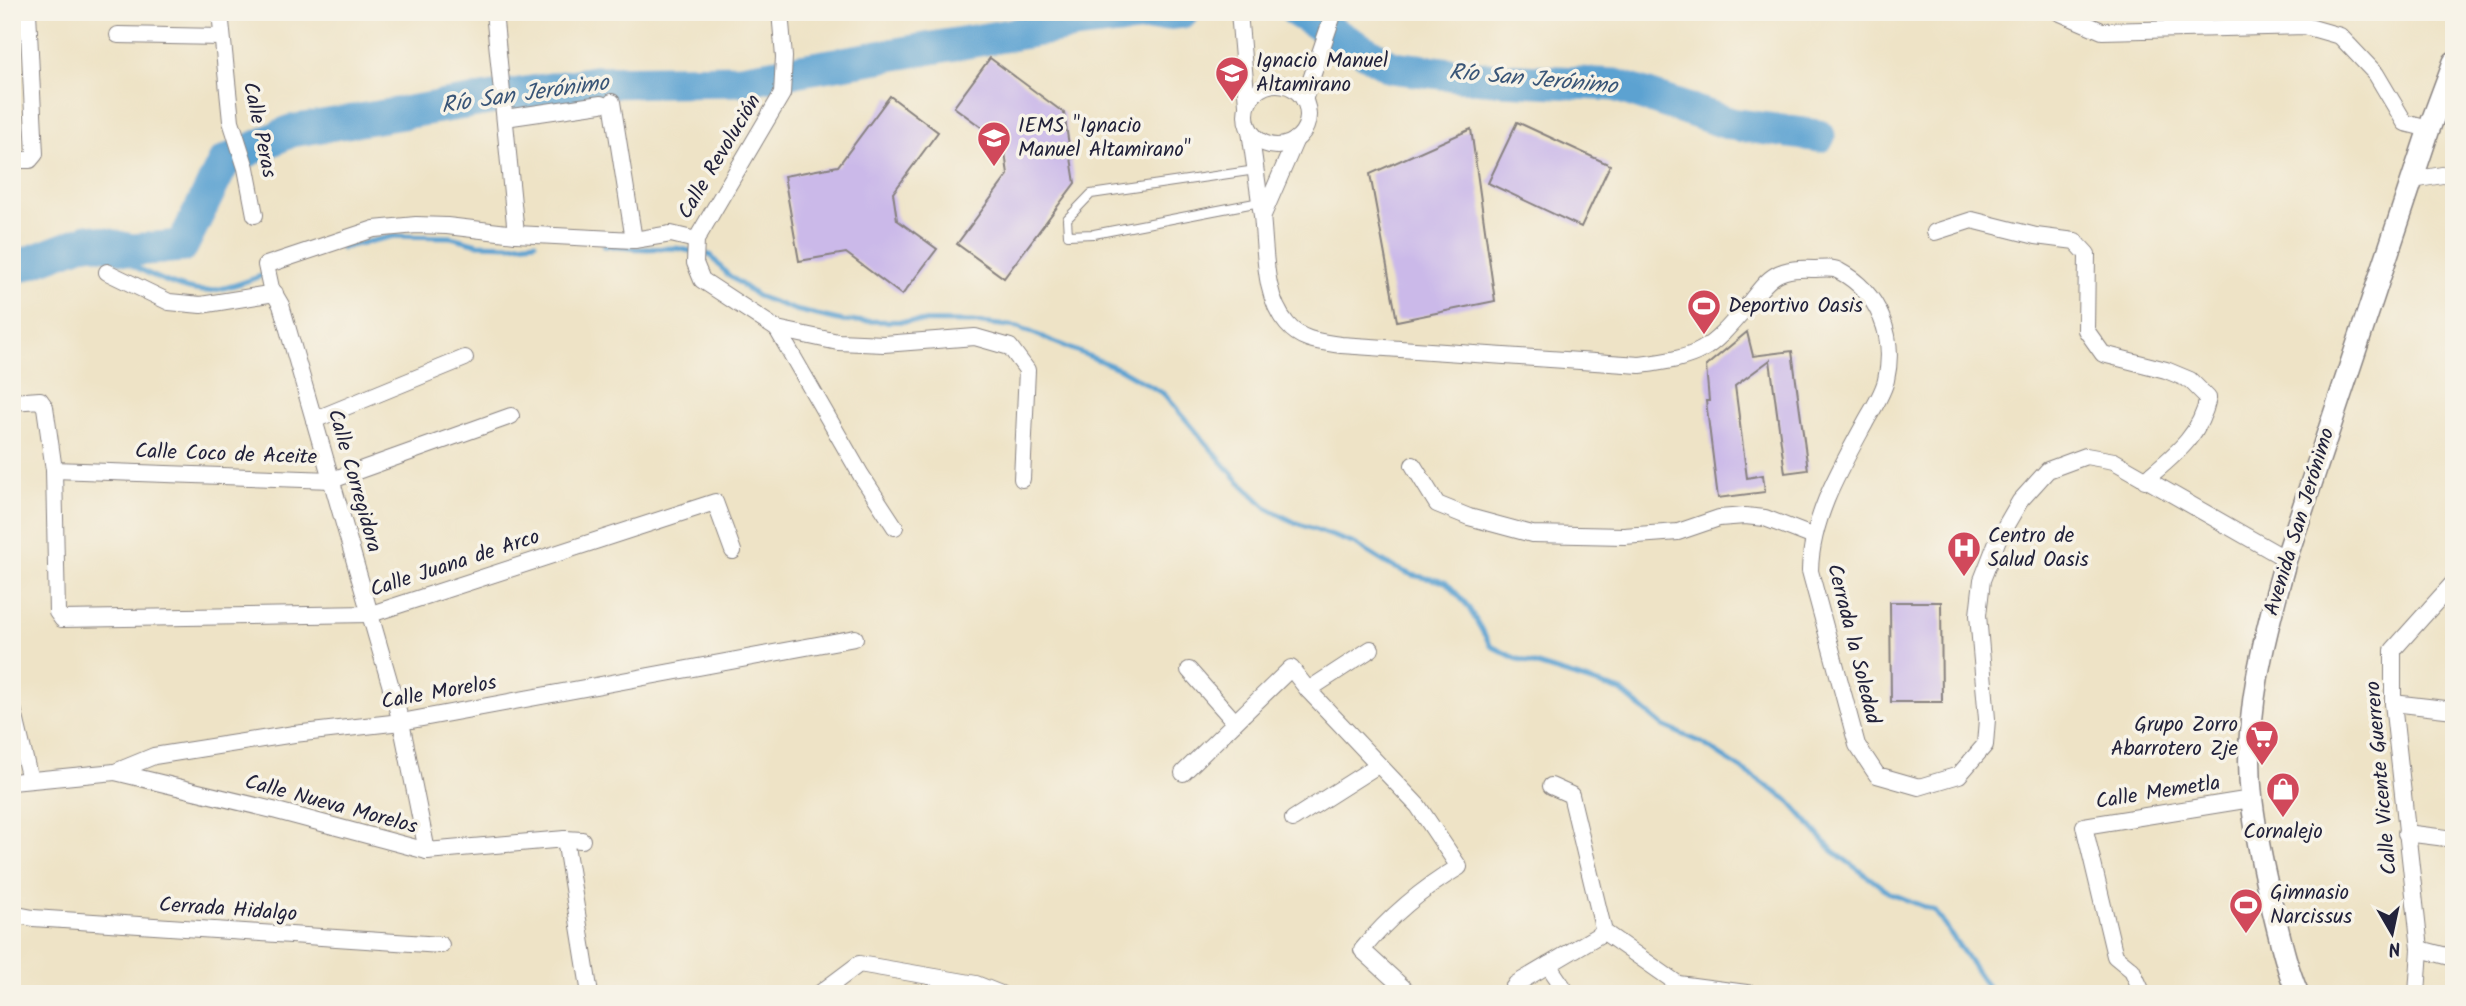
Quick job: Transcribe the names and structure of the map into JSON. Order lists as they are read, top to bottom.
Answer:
{
  "streets": {
    "main road": ["Avenida San Jerónimo"],
    "street": [
      "Calle Peras",
      "Calle Revolución",
      "Calle Coco de Aceite",
      "Calle Corregidora",
      "Calle Juana de Arco",
      "Cerrada la Soledad",
      "Calle Morelos",
      "Calle Vicente Guerrero",
      "Calle Memetla",
      "Calle Nueva Morelos",
      "Cerrada Hidalgo"
    ]
  },
  "crossings": [
    ["Calle Coco de Aceite", "Calle Corregidora"],
    ["Calle Coco de Aceite", "Calle Juana de Arco"],
    ["Calle Corregidora", "Calle Juana de Arco"],
    ["Calle Corregidora", "Calle Morelos"],
    ["Calle Corregidora", "Calle Nueva Morelos"],
    ["Avenida San Jerónimo", "Cerrada la Soledad"],
    ["Avenida San Jerónimo", "Calle Memetla"],
    ["Calle Morelos", "Calle Nueva Morelos"]
  ],
  "water": ["Río San Jerónimo"],
  "places": {
    "school or university": ["Ignacio Manuel Altamirano", "IEMS \"Ignacio Manuel Altamirano\""],
    "sports": ["Deportivo Oasis", "Gimnasio Narcissus"],
    "hospital": ["Centro de Salud Oasis"],
    "supermarket": ["Grupo Zorro Abarrotero Zje"],
    "shop": ["Cornalejo"]
  },
  "north": "bottom"
}
